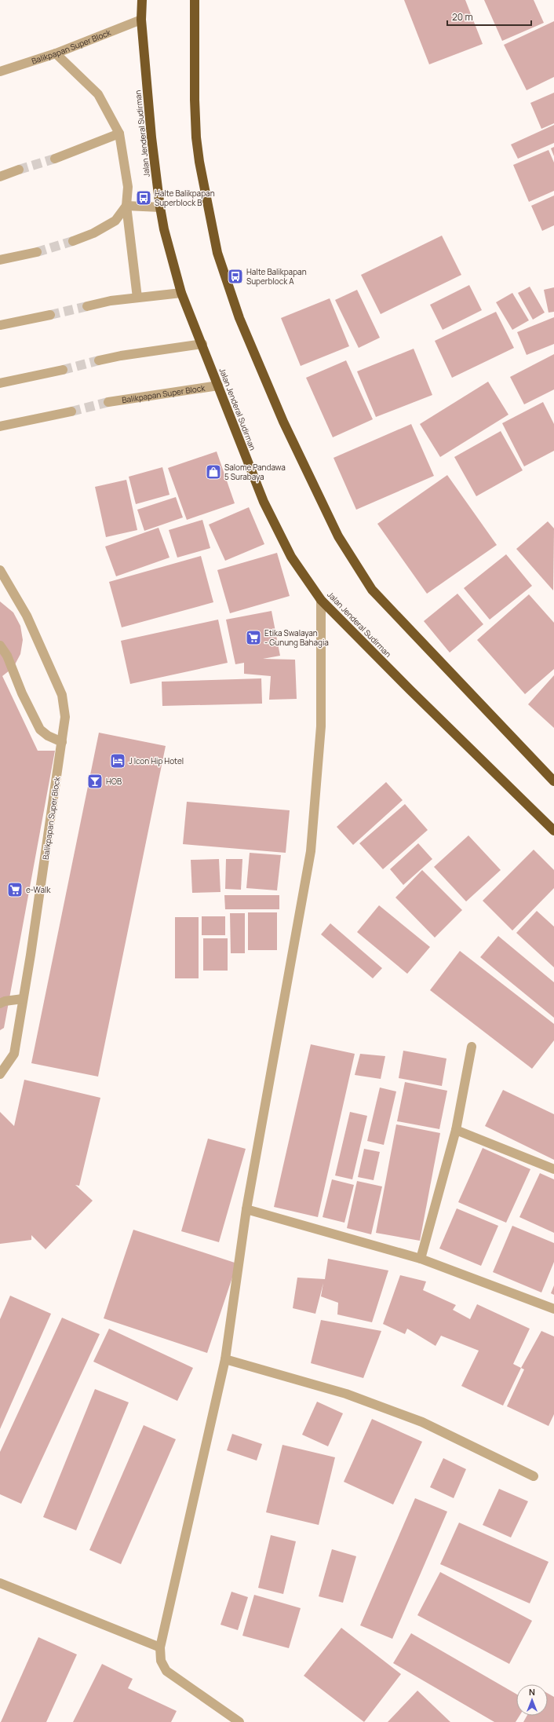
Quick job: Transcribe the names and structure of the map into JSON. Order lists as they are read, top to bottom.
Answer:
{
  "streets": {
    "highway": ["Jalan Jenderal Sudirman"],
    "street": ["Balikpapan Super Block"]
  },
  "crossings": [
    ["Balikpapan Super Block", "Jalan Jenderal Sudirman"]
  ],
  "places": {
    "bus stop": ["Halte Balikpapan Superblock B", "Halte Balikpapan Superblock A"],
    "shop": ["Salome Pandawa 5 Surabaya"],
    "supermarket": ["Etika Swalayan - Gunung Bahagia", "e-Walk"],
    "hotel": ["J Icon Hip Hotel"],
    "bar": ["HOB"]
  },
  "scale_bar": "20 m",
  "north": "top"
}
